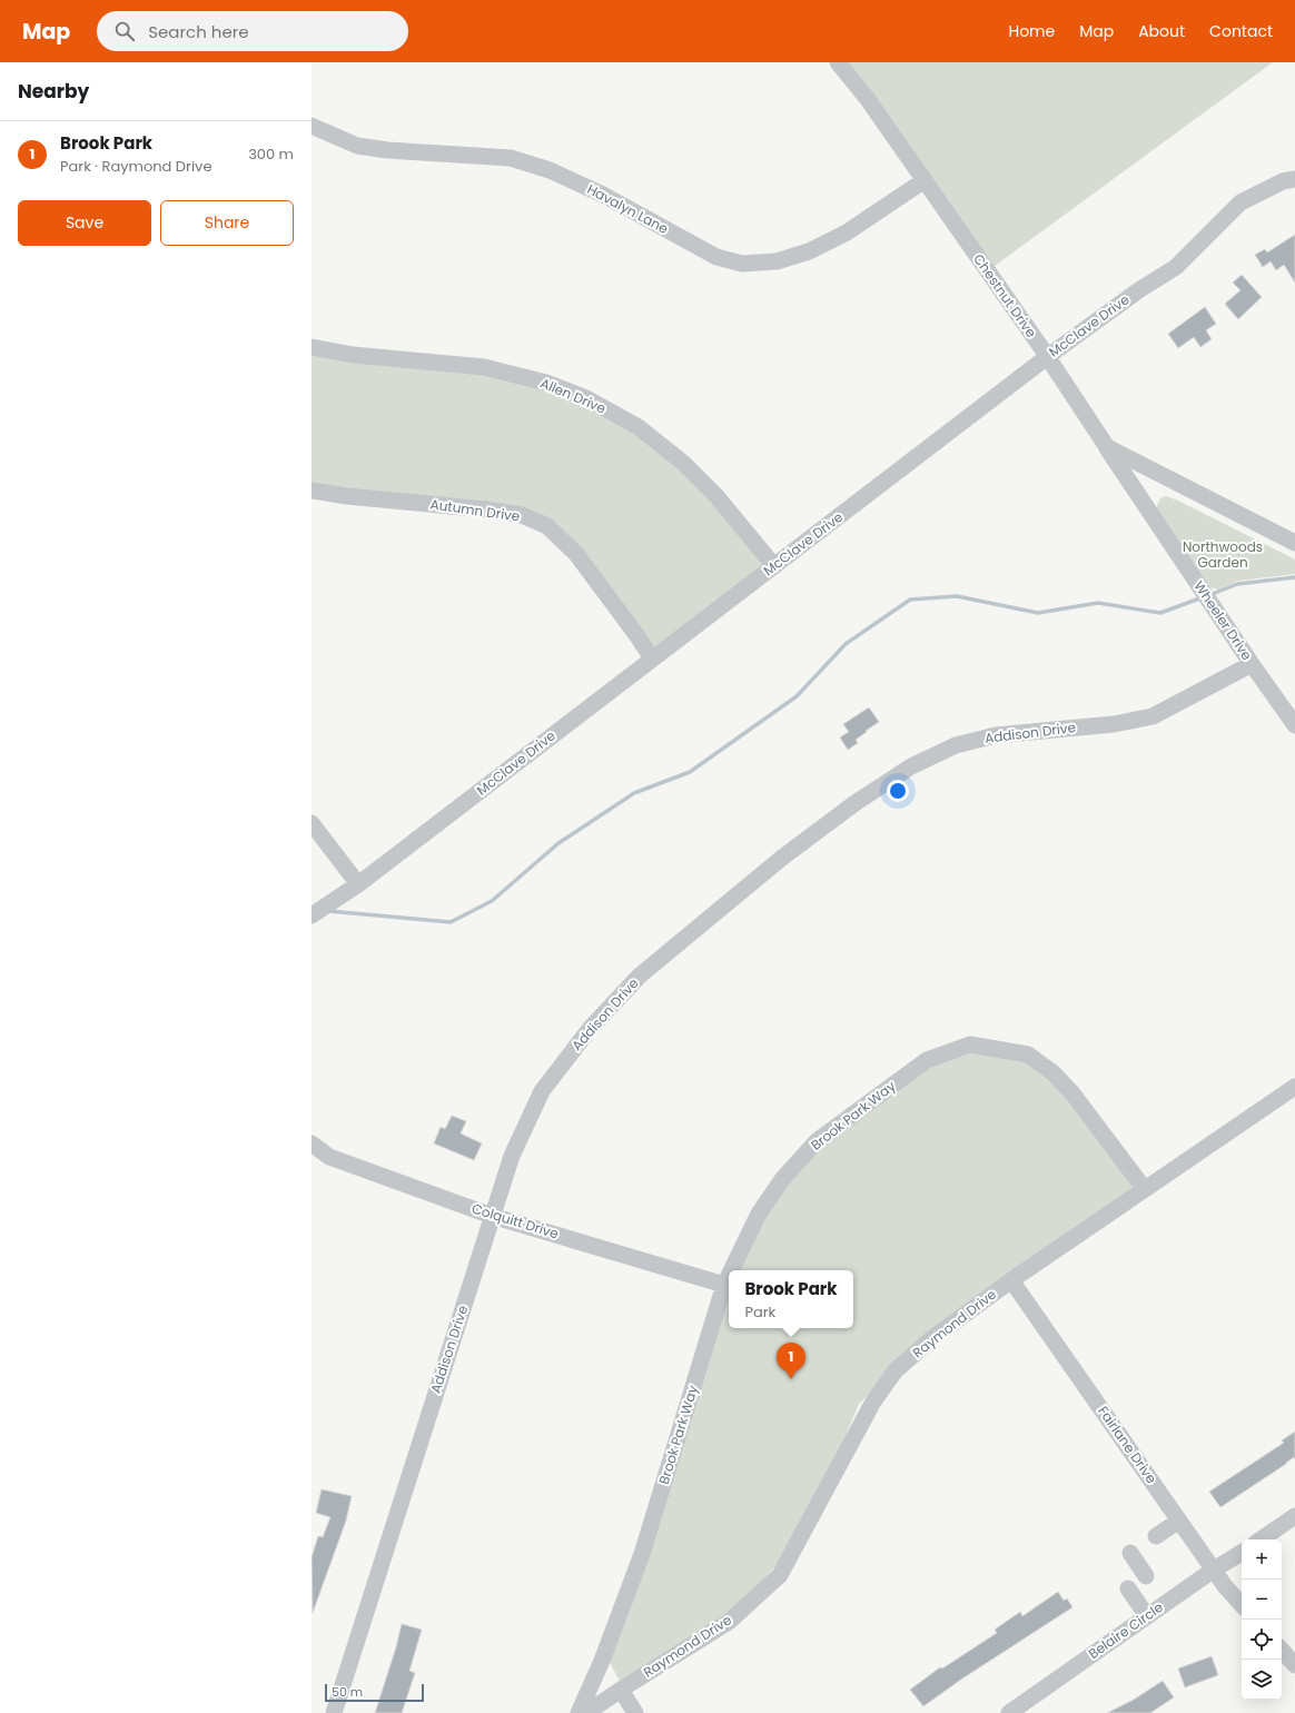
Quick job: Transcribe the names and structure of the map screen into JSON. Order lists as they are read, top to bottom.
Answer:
{
  "streets": {
    "street": [
      "Havalyn Lane",
      "Chestnut Drive",
      "McClave Drive",
      "Allen Drive",
      "Autumn Drive",
      "Wheeler Drive",
      "Addison Drive",
      "Brook Park Way",
      "Colquitt Drive",
      "Raymond Drive",
      "Fairlane Drive",
      "Belaire Circle"
    ]
  },
  "crossings": [
    ["Havalyn Lane", "Chestnut Drive"],
    ["Chestnut Drive", "McClave Drive"],
    ["Chestnut Drive", "Wheeler Drive"],
    ["McClave Drive", "Allen Drive"],
    ["McClave Drive", "Autumn Drive"],
    ["Wheeler Drive", "Addison Drive"],
    ["Addison Drive", "Colquitt Drive"],
    ["Brook Park Way", "Colquitt Drive"],
    ["Brook Park Way", "Raymond Drive"],
    ["Raymond Drive", "Fairlane Drive"],
    ["Fairlane Drive", "Belaire Circle"]
  ],
  "parks": ["Northwoods Garden"],
  "scale_bar": "50 m",
  "page": {
    "header": "Map",
    "search": "Search here",
    "nav": [
      "Home",
      "Map",
      "About",
      "Contact"
    ],
    "heading": "Nearby",
    "list": [
      {
        "mark": "1",
        "name": "Brook Park",
        "note": "Park · Raymond Drive",
        "value": "300 m"
      }
    ],
    "buttons": ["Save", "Share"],
    "popup": ["Brook Park", "Park"],
    "pins": "1",
    "map_buttons": ["+", "−"],
    "scale": "50 m"
  }
}
